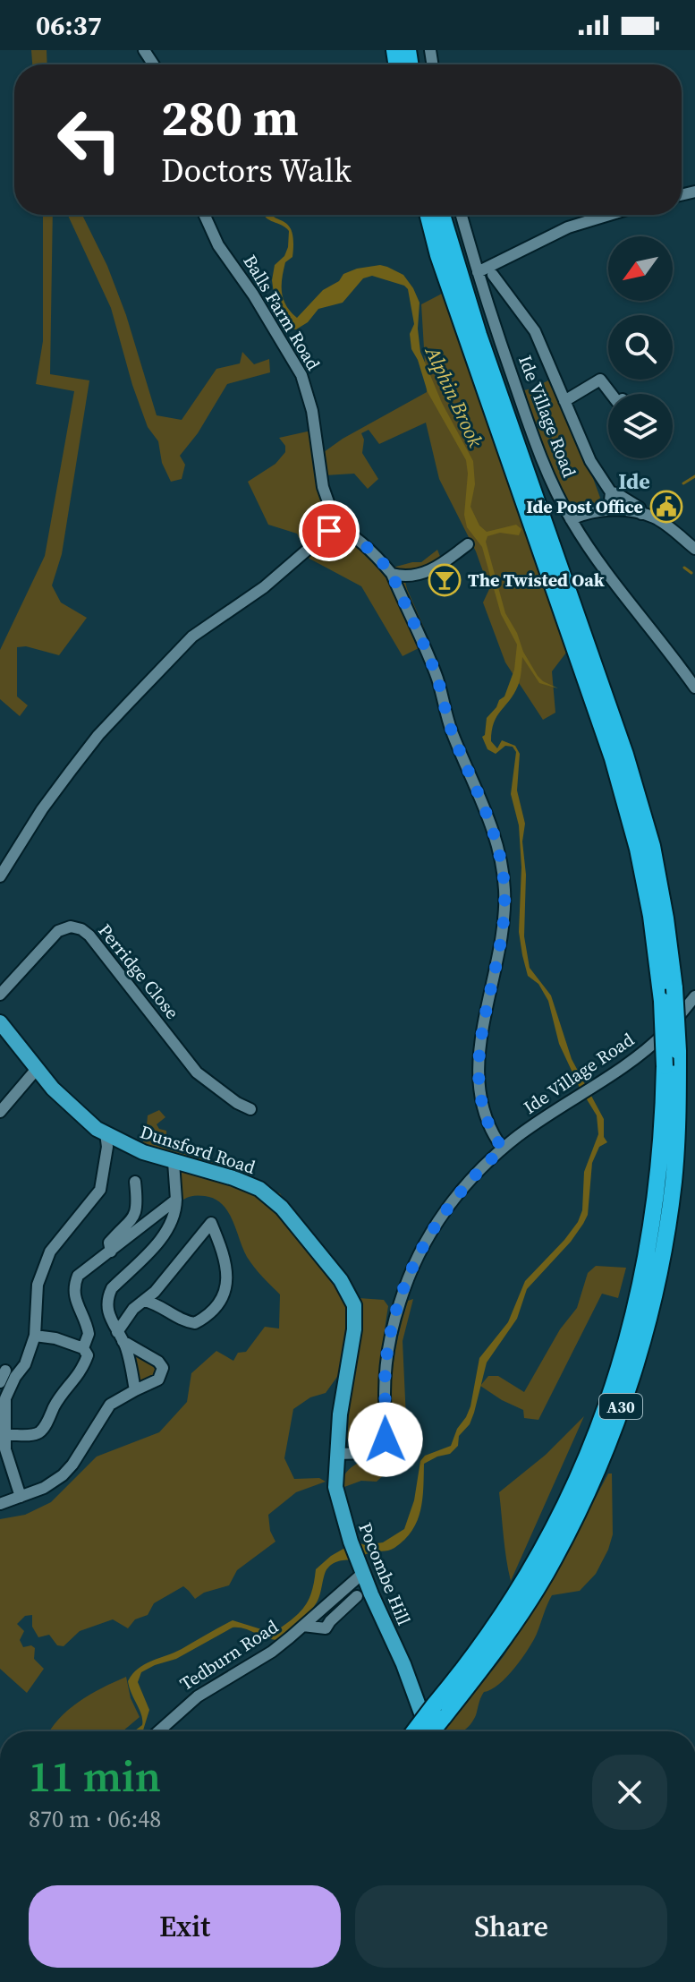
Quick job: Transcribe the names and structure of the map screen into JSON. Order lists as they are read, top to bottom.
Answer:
{
  "streets": {
    "highway": ["A30"],
    "main road": ["Dunsford Road", "Pocombe Hill"],
    "street": [
      "Balls Farm Road",
      "Ide Village Road",
      "Perridge Close",
      "Tedburn Road"
    ]
  },
  "crossings": [
    ["Ide Village Road", "Pocombe Hill"],
    ["Dunsford Road", "Pocombe Hill"],
    ["Pocombe Hill", "Tedburn Road"]
  ],
  "districts": ["Ide"],
  "water": ["Alphin Brook"],
  "places": {
    "public building": ["Ide Post Office"],
    "bar": ["The Twisted Oak"]
  },
  "north": "bottom left",
  "page": {
    "status": "06:37",
    "turn": ["280 m", "Doctors Walk"],
    "heading": ["11 min", "870 m · 06:48"],
    "buttons": ["Exit", "Share"]
  }
}
